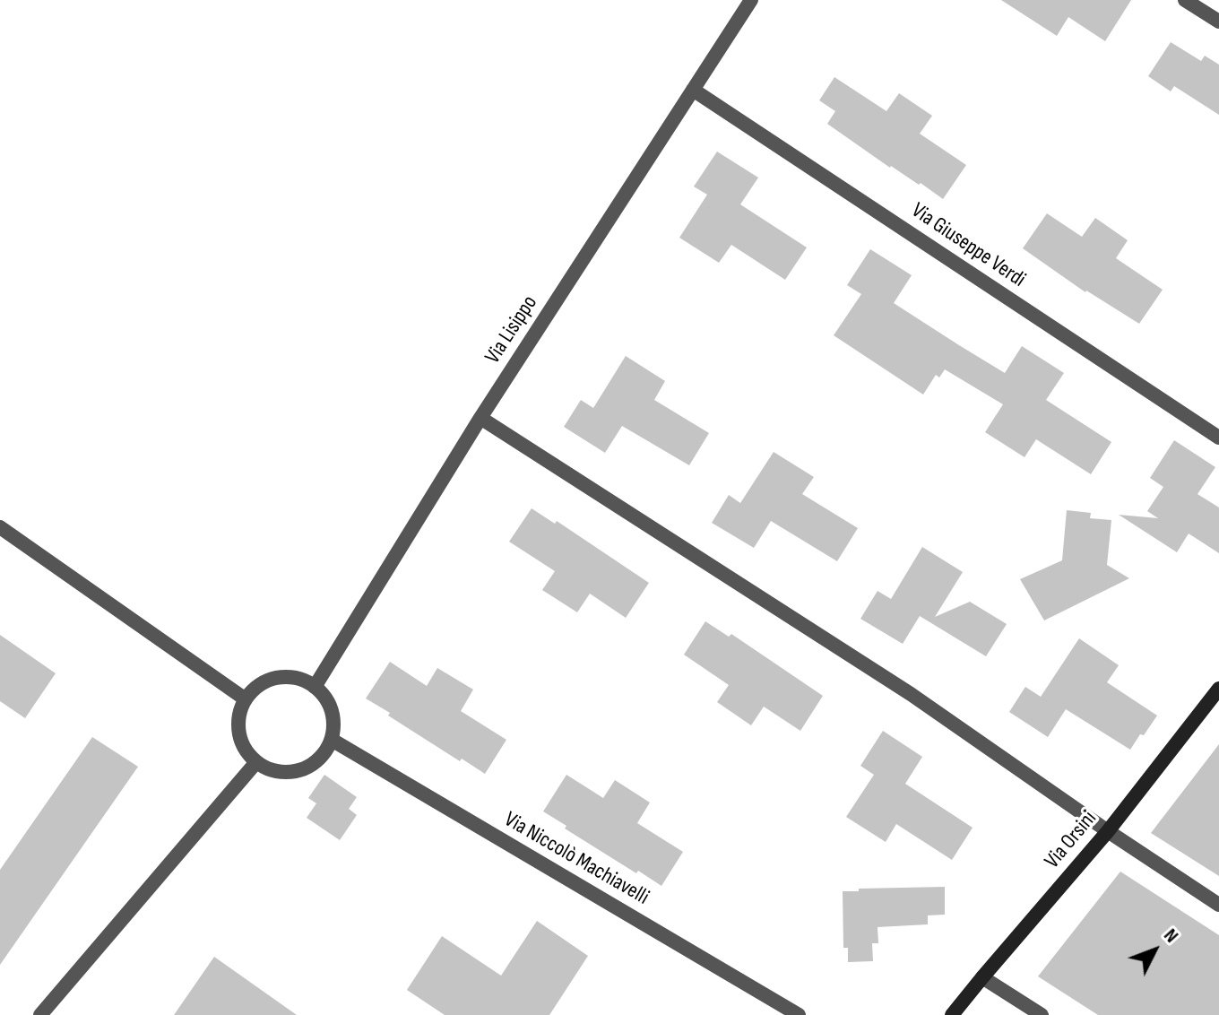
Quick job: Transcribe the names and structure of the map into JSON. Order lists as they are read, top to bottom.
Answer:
{
  "streets": {
    "main road": ["Via Orsini"],
    "street": ["Via Giuseppe Verdi", "Via Lisippo", "Via Niccolò Machiavelli"]
  },
  "crossings": [
    ["Via Giuseppe Verdi", "Via Lisippo"],
    ["Via Lisippo", "Via Niccolò Machiavelli"]
  ],
  "north": "top right"
}
